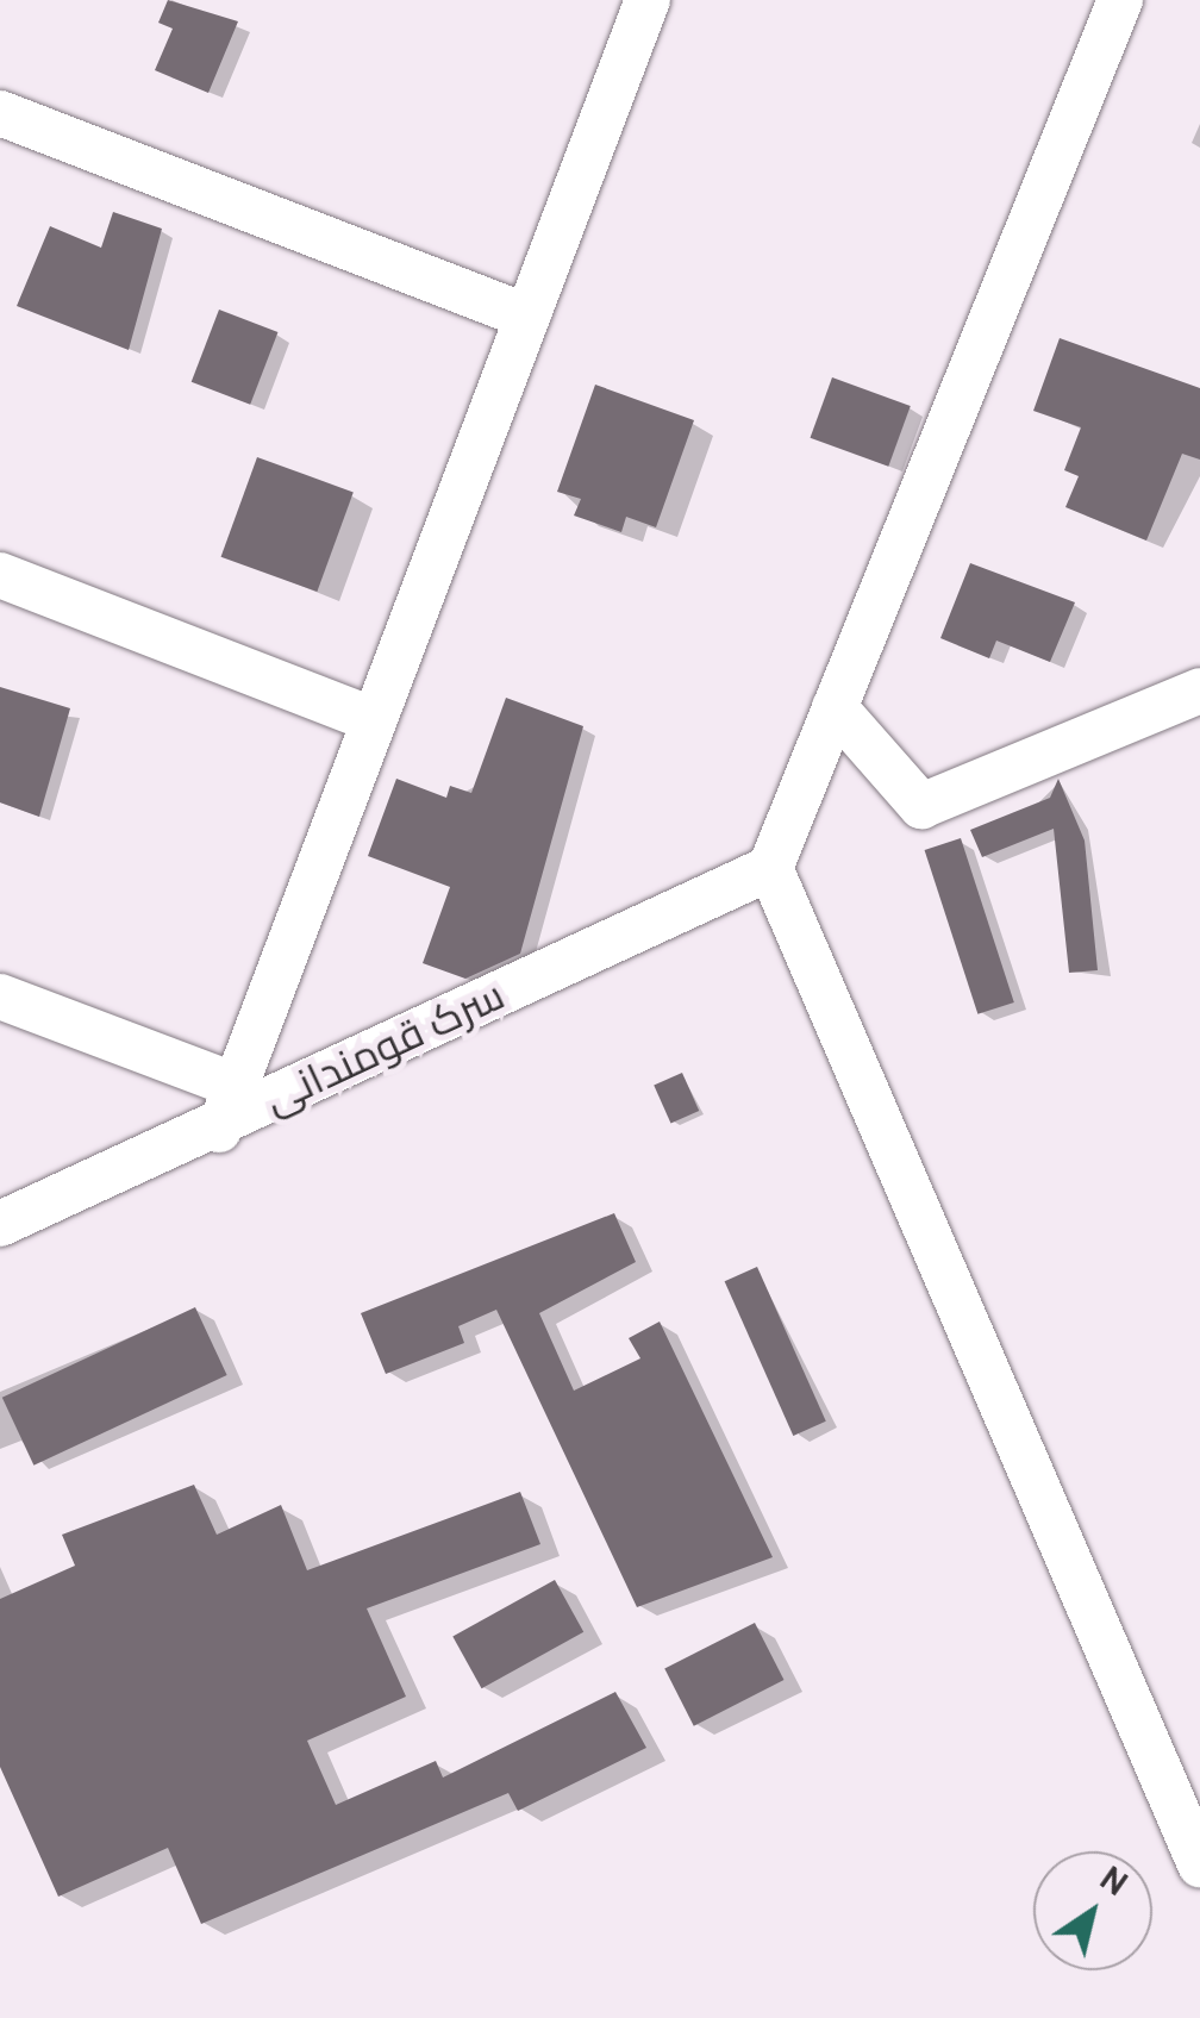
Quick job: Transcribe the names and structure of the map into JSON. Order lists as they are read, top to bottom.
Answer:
{
  "streets": {
    "street": ["سرک قومندانی"]
  },
  "north": "top right"
}
